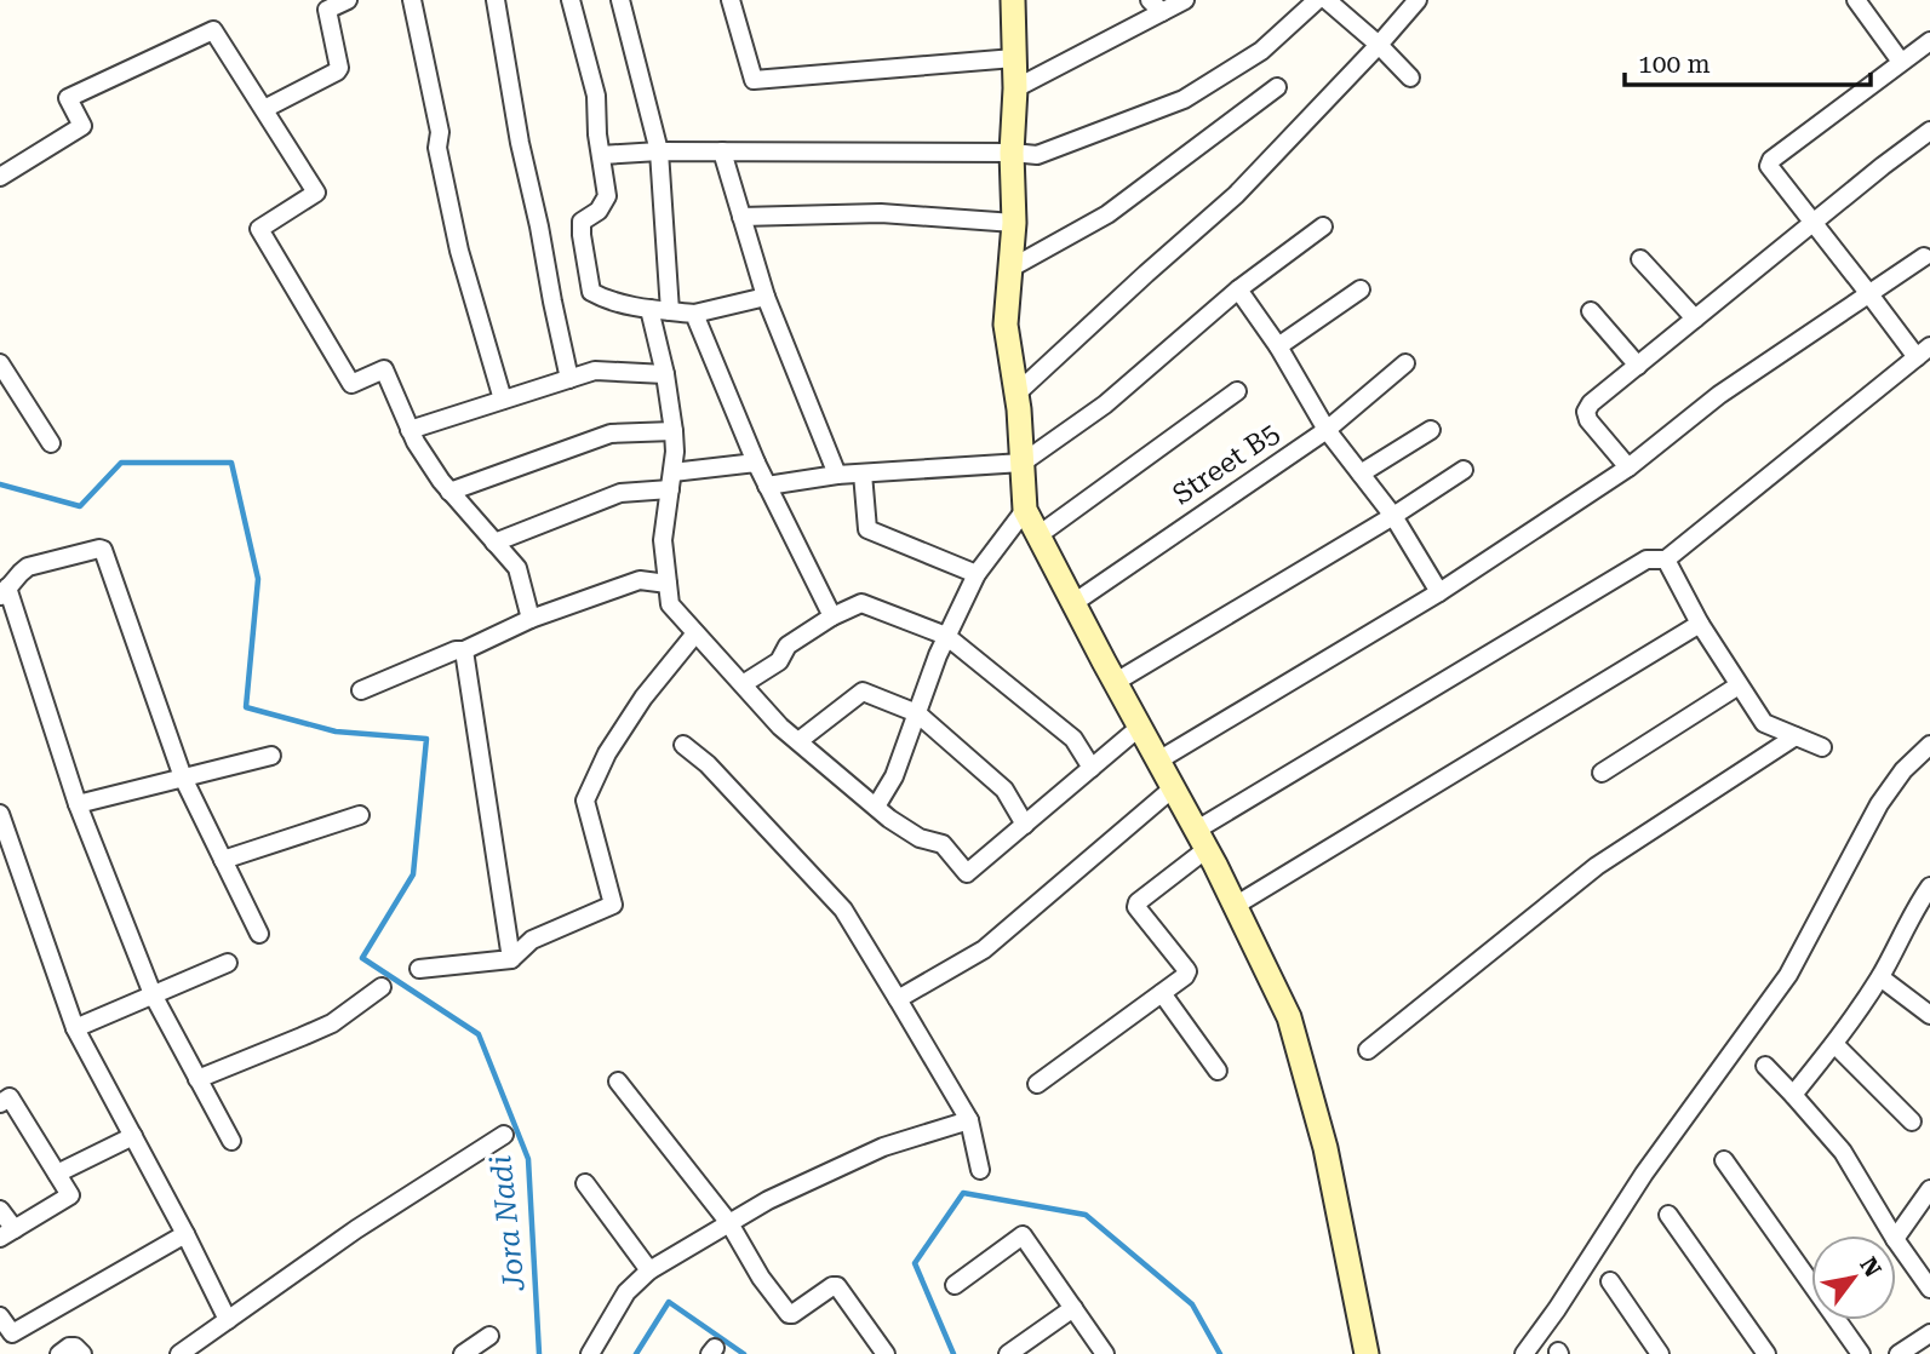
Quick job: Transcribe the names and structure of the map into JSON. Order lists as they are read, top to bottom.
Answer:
{
  "streets": {
    "street": ["Street B5"]
  },
  "water": ["Jora Nadi"],
  "scale_bar": "100 m",
  "north": "top right"
}
